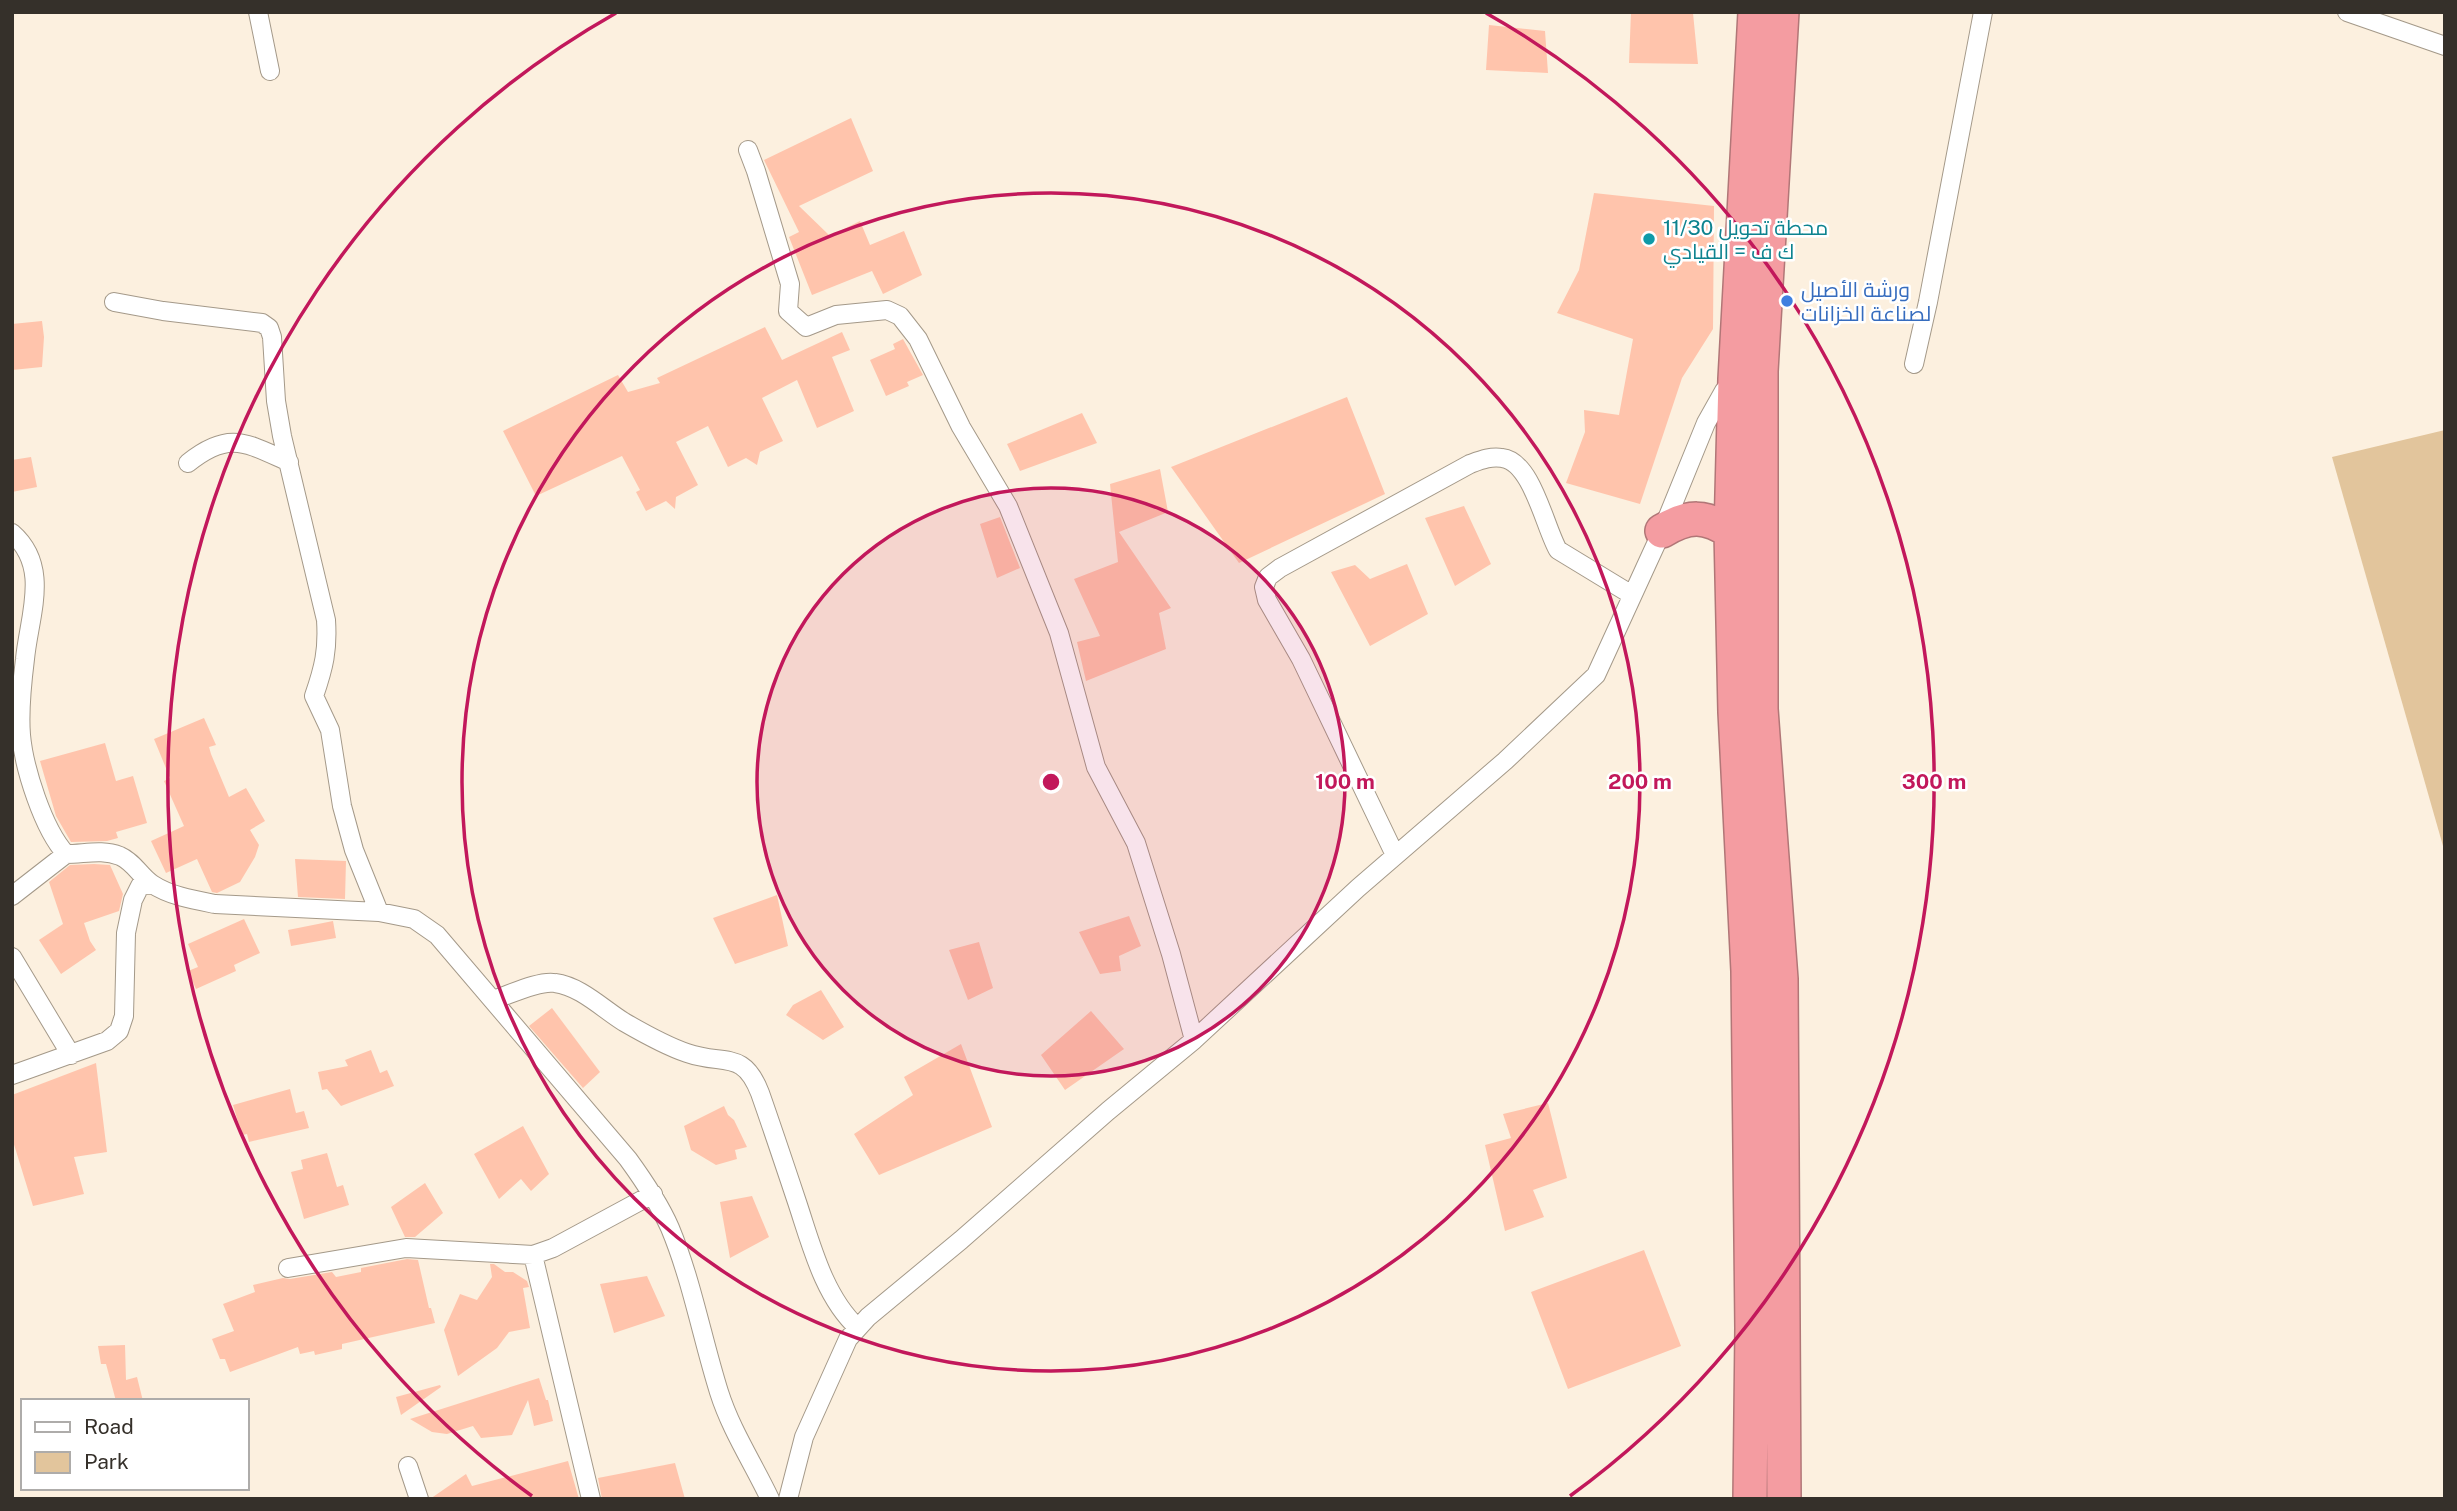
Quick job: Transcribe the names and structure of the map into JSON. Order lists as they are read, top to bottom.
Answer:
{
  "places": ["محطة تحويل 11/30 ك ف = القيادي", "ورشة الأصيل لصناعة الخزانات"],
  "legend": ["Road", "Park"],
  "rings": ["100 m", "200 m", "300 m"]
}
